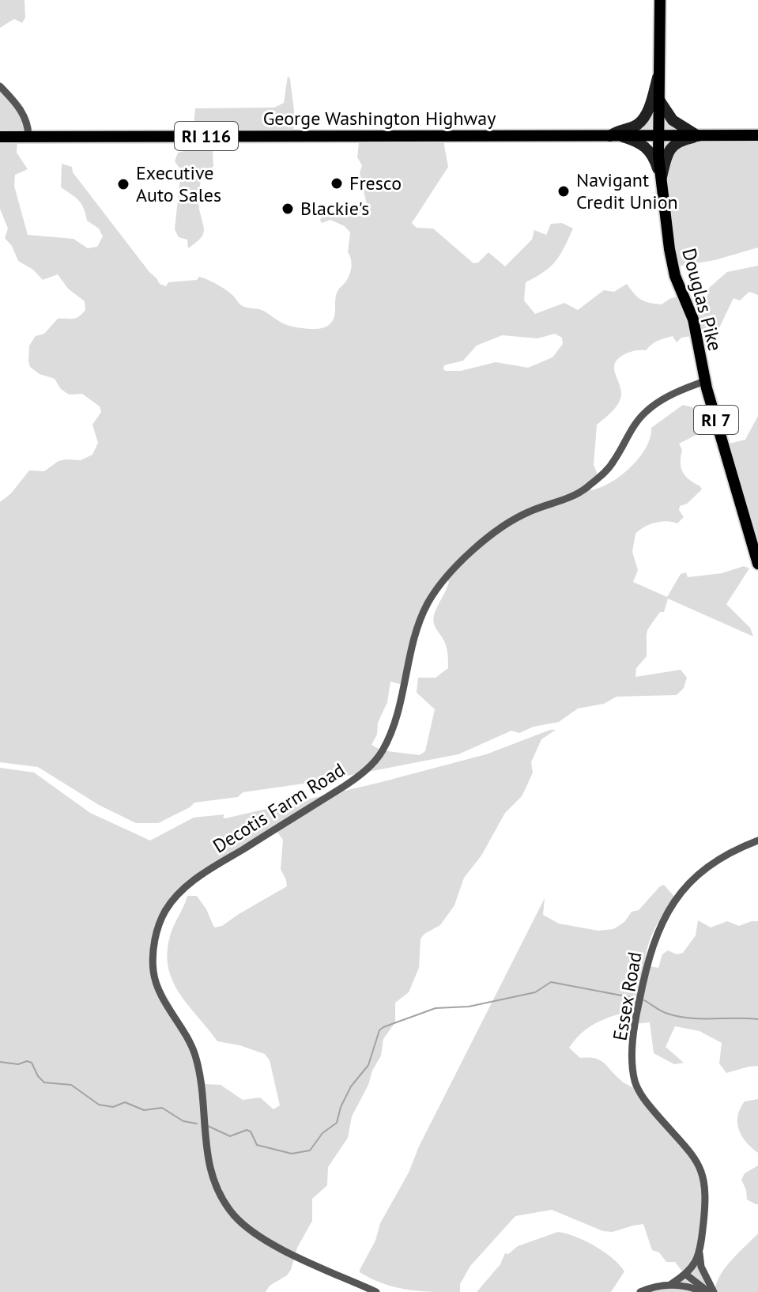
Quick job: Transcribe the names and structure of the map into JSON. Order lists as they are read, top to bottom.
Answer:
{
  "streets": {
    "main road": [
      "George Washington Highway",
      "RI 116",
      "Douglas Pike",
      "RI 7"
    ],
    "street": ["Decotis Farm Road", "Essex Road"]
  },
  "crossings": [
    ["George Washington Highway", "Douglas Pike"],
    ["Douglas Pike", "Decotis Farm Road"]
  ],
  "places": [
    "Fresco",
    "Executive Auto Sales",
    "Navigant Credit Union",
    "Blackie's"
  ]
}
